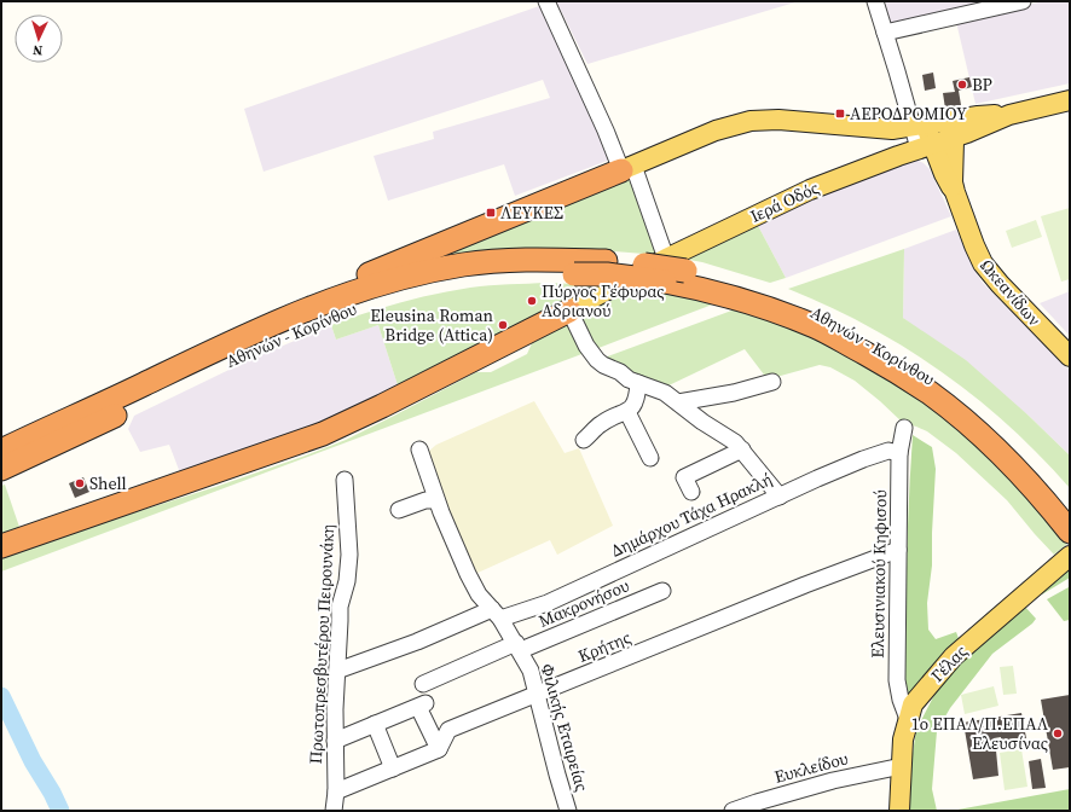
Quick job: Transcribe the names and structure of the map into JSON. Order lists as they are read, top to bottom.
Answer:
{
  "streets": {
    "highway": ["Αθηνών - Κορίνθου"],
    "main road": ["Ιερά Οδός", "Ωκεανίδων", "Γέλας"],
    "street": [
      "Δημάρχου Τάχα Ηρακλή",
      "Ελευσινιακού Κηφισού",
      "Μακρονήσου",
      "Πρωτοπρεσβυτέρου Πειρουνάκη",
      "Κρήτης",
      "Φιλικής Εταιρείας",
      "Ευκλείδου"
    ]
  },
  "crossings": [
    ["Ιερά Οδός", "Ωκεανίδων"],
    ["Ιερά Οδός", "Αθηνών - Κορίνθου"],
    ["Δημάρχου Τάχα Ηρακλή", "Ελευσινιακού Κηφισού"],
    ["Δημάρχου Τάχα Ηρακλή", "Πρωτοπρεσβυτέρου Πειρουνάκη"],
    ["Δημάρχου Τάχα Ηρακλή", "Φιλικής Εταιρείας"],
    ["Ελευσινιακού Κηφισού", "Κρήτης"],
    ["Ελευσινιακού Κηφισού", "Γέλας"],
    ["Μακρονήσου", "Φιλικής Εταιρείας"],
    ["Κρήτης", "Φιλικής Εταιρείας"],
    ["Γέλας", "Ευκλείδου"]
  ],
  "places": {
    "other": [
      "BP",
      "Πύργος Γέφυρας Αδριανού",
      "Eleusina Roman Bridge (Attica)",
      "Shell",
      "1ο ΕΠΑΛ/Π.ΕΠΑΛ Ελευσίνας"
    ],
    "transit": ["ΑΕΡΟΔΡΟΜΙΟΥ", "ΛΕΥΚΕΣ"]
  },
  "north": "bottom"
}
